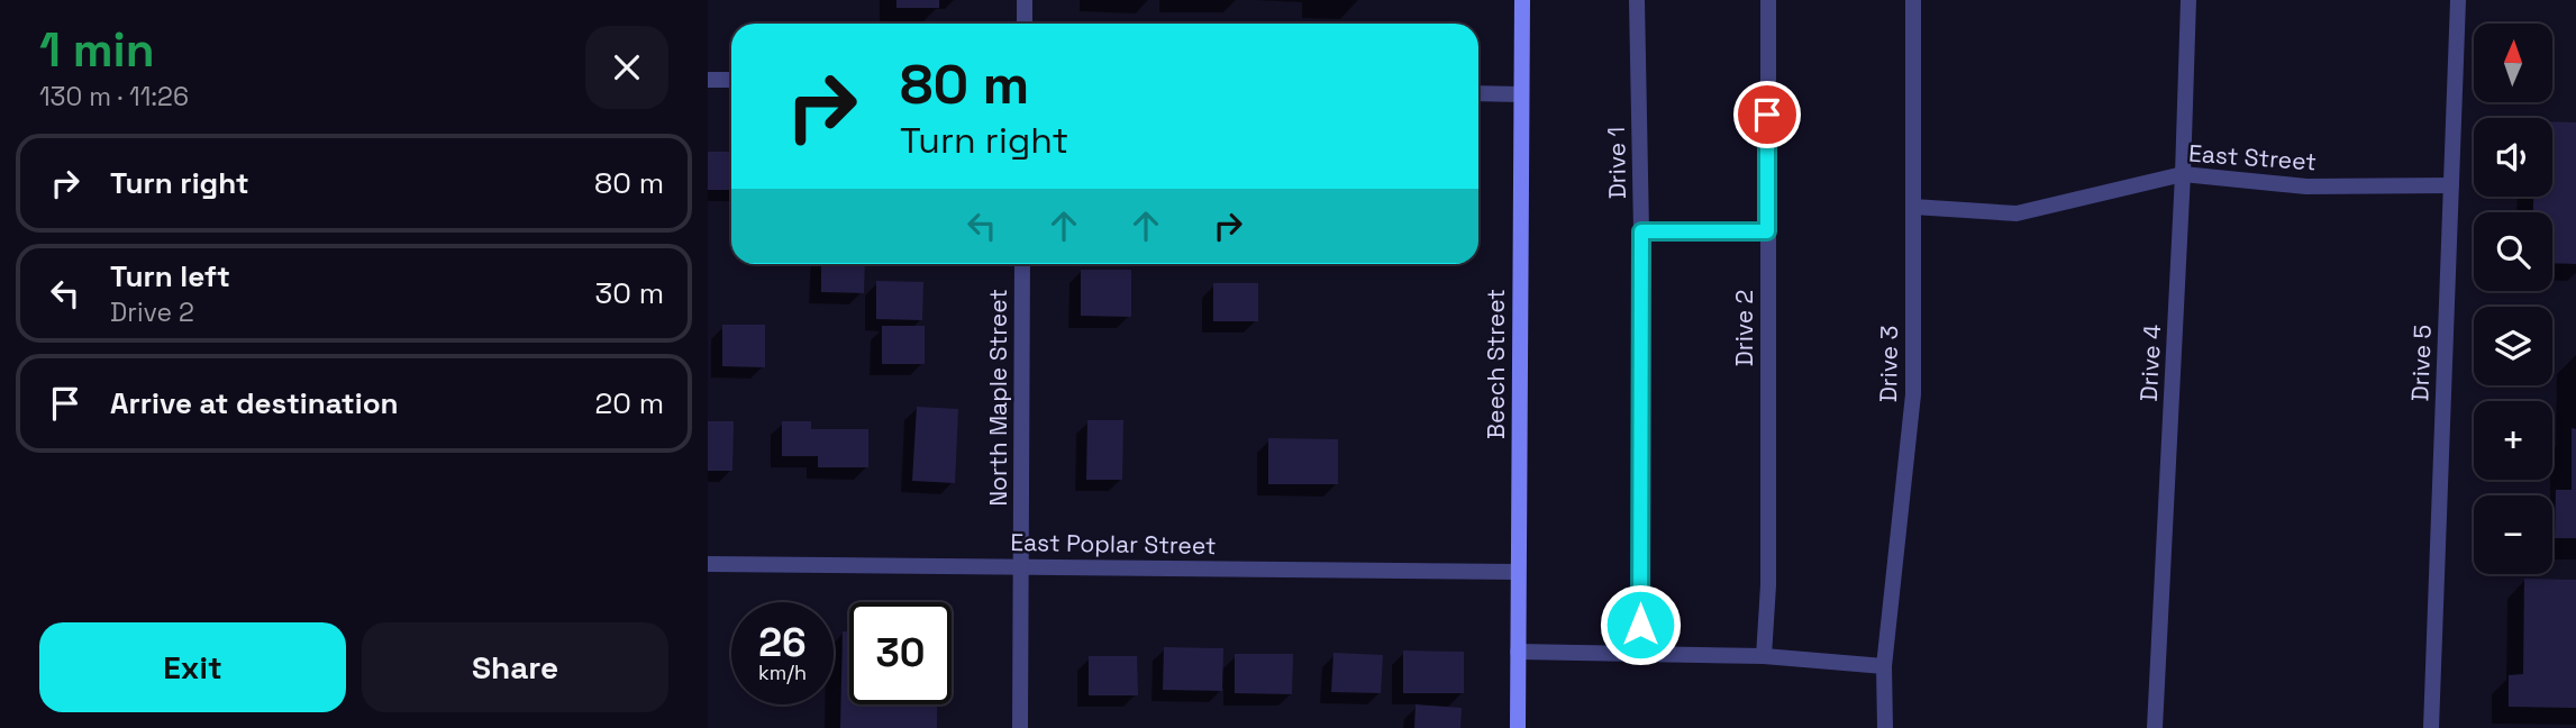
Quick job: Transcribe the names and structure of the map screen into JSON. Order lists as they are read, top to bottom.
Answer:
{
  "streets": {
    "street": [
      "East Street",
      "Drive 1",
      "Drive 2",
      "Drive 4",
      "Drive 5",
      "Beech Street",
      "Drive 3",
      "North Maple Street",
      "East Poplar Street"
    ]
  },
  "crossings": [
    ["East Street", "Drive 4"],
    ["East Street", "Drive 5"],
    ["East Street", "Drive 3"],
    ["Beech Street", "East Poplar Street"],
    ["North Maple Street", "East Poplar Street"]
  ],
  "north": "top",
  "page": {
    "heading": ["1 min", "130 m · 11:26"],
    "map_buttons": ["+", "−"],
    "turn": ["80 m", "Turn right"],
    "list": [
      {
        "name": "Turn right",
        "value": "80 m"
      },
      {
        "name": "Turn left",
        "note": "Drive 2",
        "value": "30 m"
      },
      {
        "name": "Arrive at destination",
        "value": "20 m"
      }
    ],
    "speed": "26 km/h",
    "limit": "30",
    "buttons": ["Exit", "Share"]
  }
}
